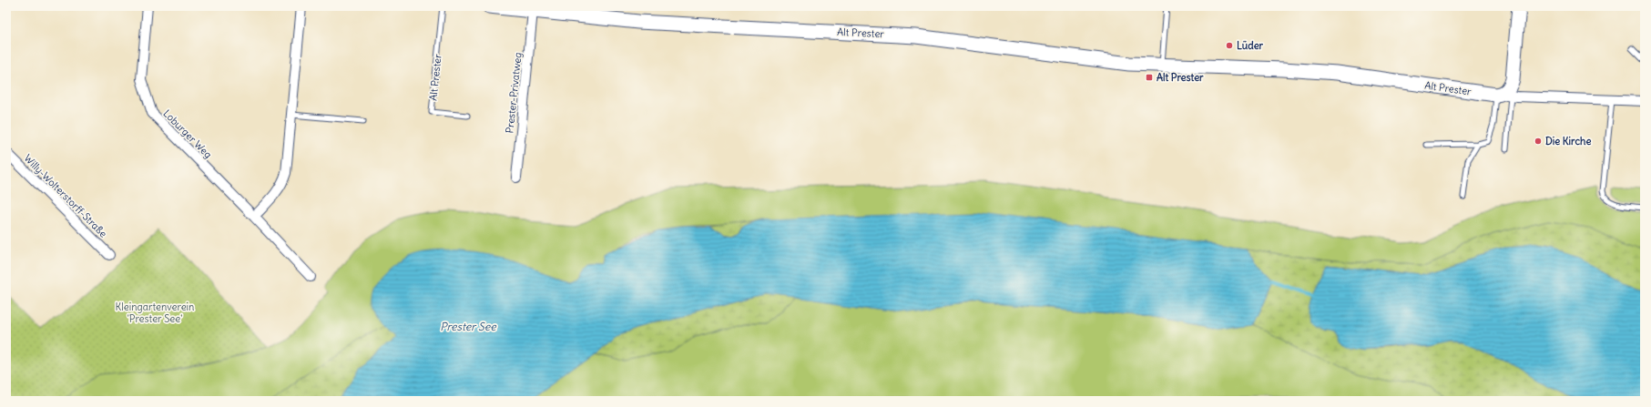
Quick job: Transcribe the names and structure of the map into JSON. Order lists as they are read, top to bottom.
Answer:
{
  "streets": {
    "main road": ["Alt Prester"],
    "street": ["Prester-Privatweg", "Loburger Weg", "Willy-Wolterstorff-Straße"]
  },
  "crossings": [
    ["Alt Prester", "Prester-Privatweg"]
  ],
  "water": ["Prester See"],
  "parks": ["Kleingartenverein 'Prester See'"],
  "places": {
    "other": ["Lüder", "Die Kirche"],
    "transit": ["Alt Prester"]
  }
}
